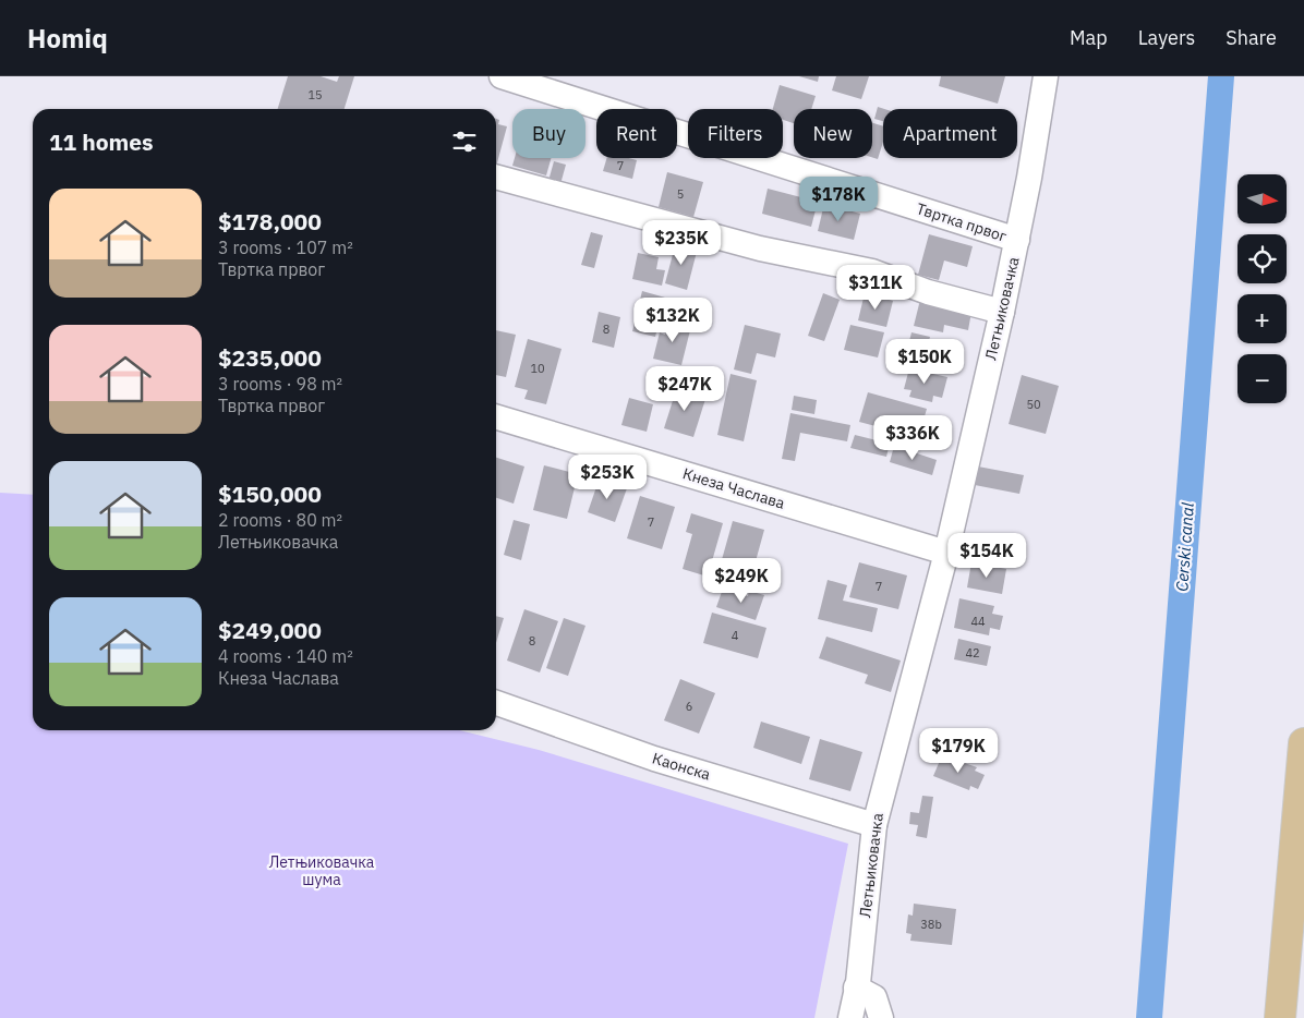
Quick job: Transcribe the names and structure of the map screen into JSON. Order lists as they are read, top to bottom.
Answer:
{
  "streets": {
    "street": [
      "Твртка првог",
      "Летњиковачка",
      "Кнеза Часлава",
      "Каонска"
    ]
  },
  "crossings": [
    ["Твртка првог", "Летњиковачка"],
    ["Летњиковачка", "Кнеза Часлава"],
    ["Летњиковачка", "Каонска"]
  ],
  "water": ["Cerski canal"],
  "parks": ["Летњиковачка шума"],
  "house_numbers": [
    "15",
    "7",
    "5",
    "8",
    "10",
    "50",
    "7",
    "7",
    "44",
    "4",
    "8",
    "42",
    "6",
    "38b"
  ],
  "north": "right",
  "page": {
    "header": "Homiq",
    "nav": ["Map", "Layers", "Share"],
    "chip": [
      "Buy",
      "Rent",
      "Filters",
      "New",
      "Apartment"
    ],
    "heading": "11 homes",
    "map_buttons": ["+", "−"],
    "list": [
      {
        "name": "$178,000",
        "note": "3 rooms · 107 m² · Твртка првог"
      },
      {
        "name": "$235,000",
        "note": "3 rooms · 98 m² · Твртка првог"
      },
      {
        "name": "$150,000",
        "note": "2 rooms · 80 m² · Летњиковачка"
      },
      {
        "name": "$249,000",
        "note": "4 rooms · 140 m² · Кнеза Часлава"
      }
    ],
    "price": [
      "$178K",
      "$235K",
      "$311K",
      "$132K",
      "$150K",
      "$247K",
      "$336K",
      "$253K",
      "$154K",
      "$249K",
      "$179K"
    ]
  }
}
